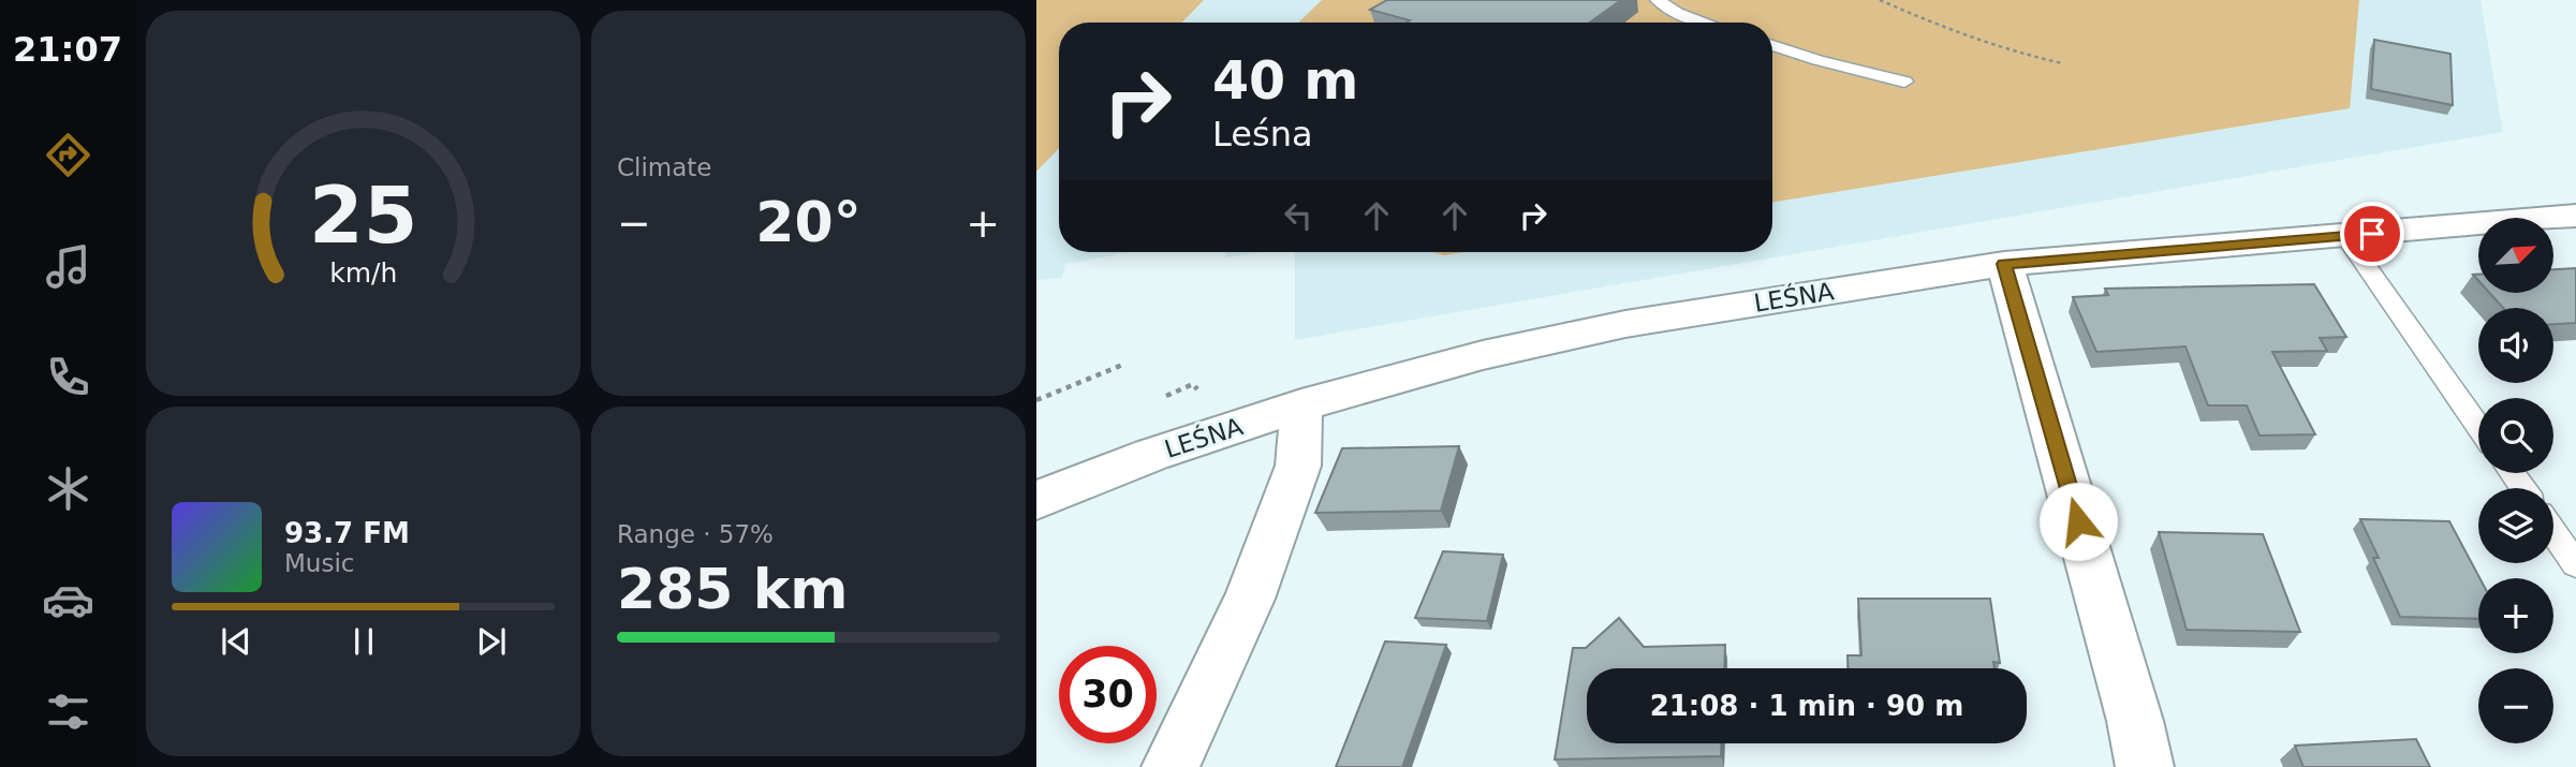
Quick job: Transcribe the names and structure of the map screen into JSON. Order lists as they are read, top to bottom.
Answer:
{
  "streets": {
    "street": ["LEŚNA"]
  },
  "north": "top right",
  "page": {
    "tabs": "21:07",
    "tile": [
      "Climate",
      ["Range · 57%", "285 km"]
    ],
    "turn": ["40 m", "Leśna"],
    "heat": ["−", "20°", "+"],
    "map_buttons": ["+", "−"],
    "song": ["93.7 FM", "Music"],
    "limit": "30",
    "trip": "21:08 · 1 min · 90 m",
    "gauge": ["25", "km/h"]
  }
}
